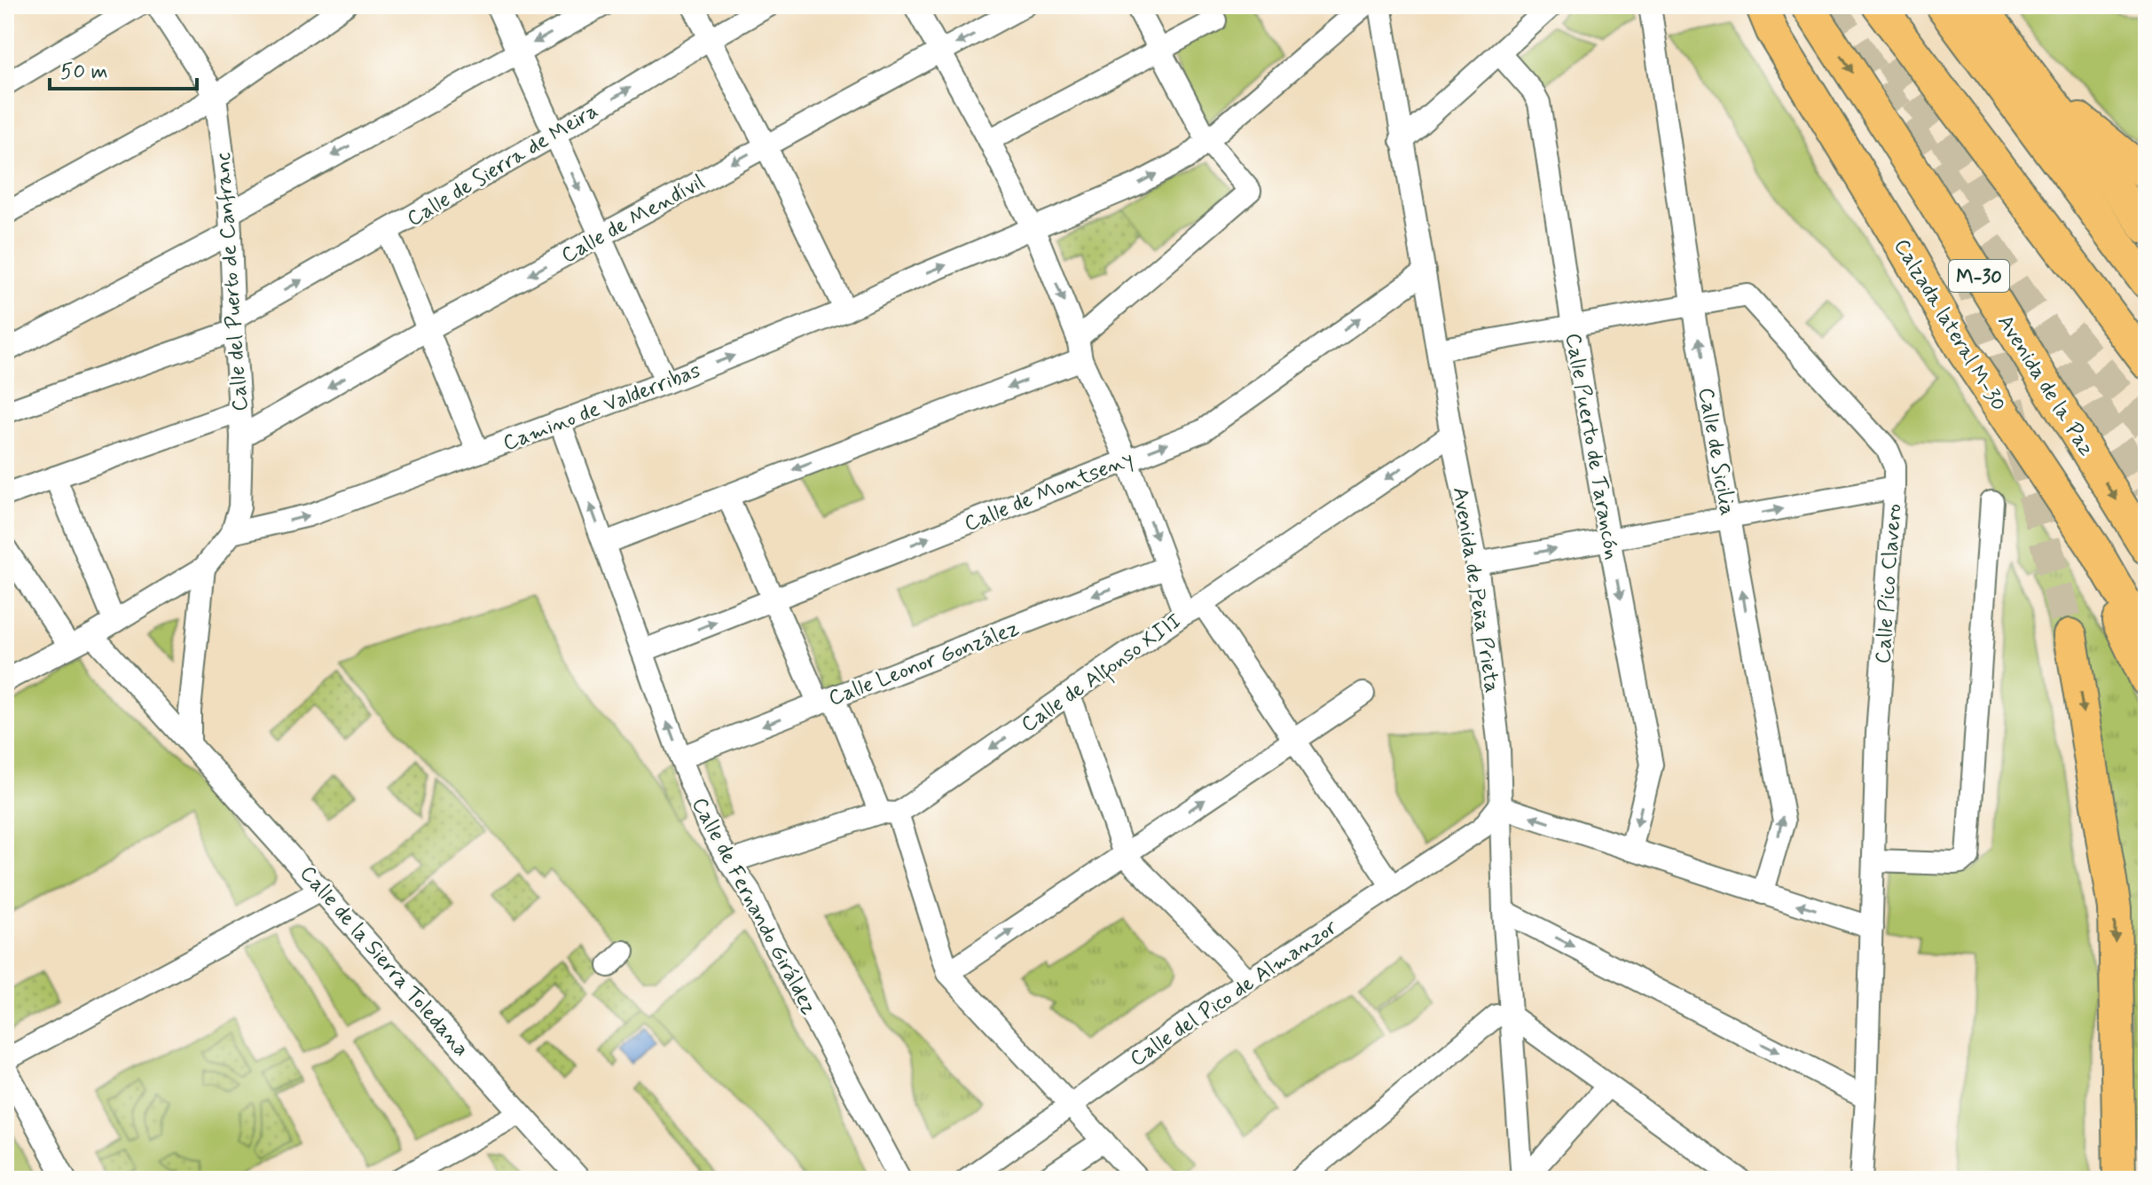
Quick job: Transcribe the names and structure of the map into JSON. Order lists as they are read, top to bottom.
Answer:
{
  "streets": {
    "highway": ["M-30", "Calzada lateral M-30", "Avenida de la Paz"],
    "street": [
      "Calle de Sierra de Meira",
      "Calle de Mendívil",
      "Calle del Puerto de Canfranc",
      "Camino de Valderribas",
      "Calle Puerto de Tarancón",
      "Calle de Sicilia",
      "Calle de Montseny",
      "Calle Pico Clavero",
      "Avenida de Peña Prieta",
      "Calle Leonor González",
      "Calle de Alfonso XIII",
      "Calle de Fernando Giráldez",
      "Calle de la Sierra Toledana",
      "Calle del Pico de Almanzor"
    ]
  },
  "crossings": [
    ["Calle de Sierra de Meira", "Calle del Puerto de Canfranc"],
    ["Calle de Mendívil", "Calle del Puerto de Canfranc"],
    ["Calle del Puerto de Canfranc", "Camino de Valderribas"],
    ["Camino de Valderribas", "Calle de Fernando Giráldez"],
    ["Calle de Sicilia", "Calle Pico Clavero"],
    ["Calle de Montseny", "Avenida de Peña Prieta"],
    ["Calle de Montseny", "Calle de Fernando Giráldez"],
    ["Avenida de Peña Prieta", "Calle de Alfonso XIII"],
    ["Avenida de Peña Prieta", "Calle del Pico de Almanzor"],
    ["Calle Leonor González", "Calle de Fernando Giráldez"],
    ["Calle de Alfonso XIII", "Calle de Fernando Giráldez"]
  ],
  "one_way": ["Calle Puerto de Tarancón", "Calle de Sicilia", "Calle Leonor González"],
  "scale_bar": "50 m"
}
